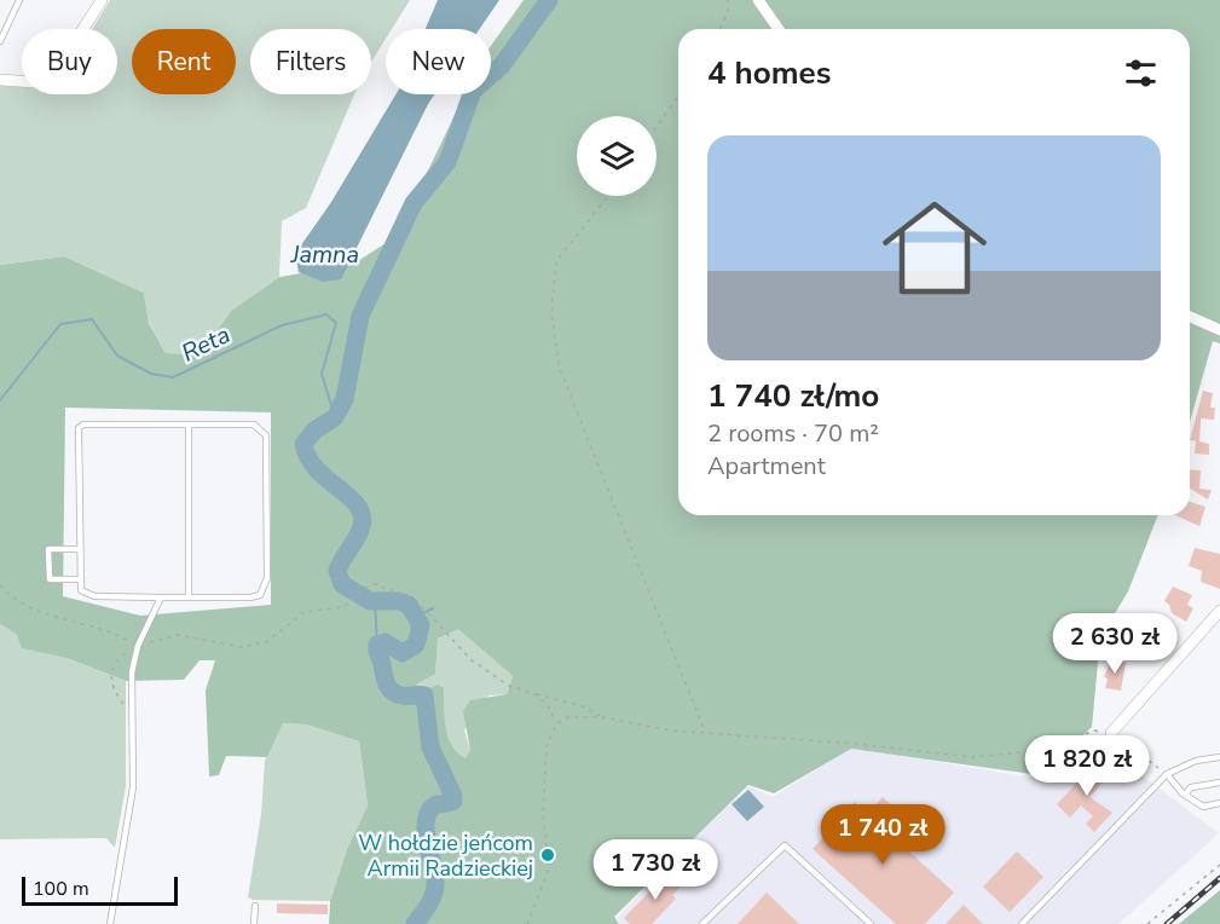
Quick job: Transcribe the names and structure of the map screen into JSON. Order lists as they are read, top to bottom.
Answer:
{
  "water": ["Jamna", "Reta"],
  "places": ["W hołdzie jeńcom Armii Radzieckiej"],
  "scale_bar": "100 m",
  "page": {
    "chip": [
      "Buy",
      "Rent",
      "Filters",
      "New"
    ],
    "heading": "4 homes",
    "list": [
      {
        "name": "1 740 zł/mo",
        "note": "2 rooms · 70 m² · Apartment"
      }
    ],
    "price": [
      "2 630 zł",
      "1 820 zł",
      "1 740 zł",
      "1 730 zł"
    ],
    "scale": "100 m"
  }
}
